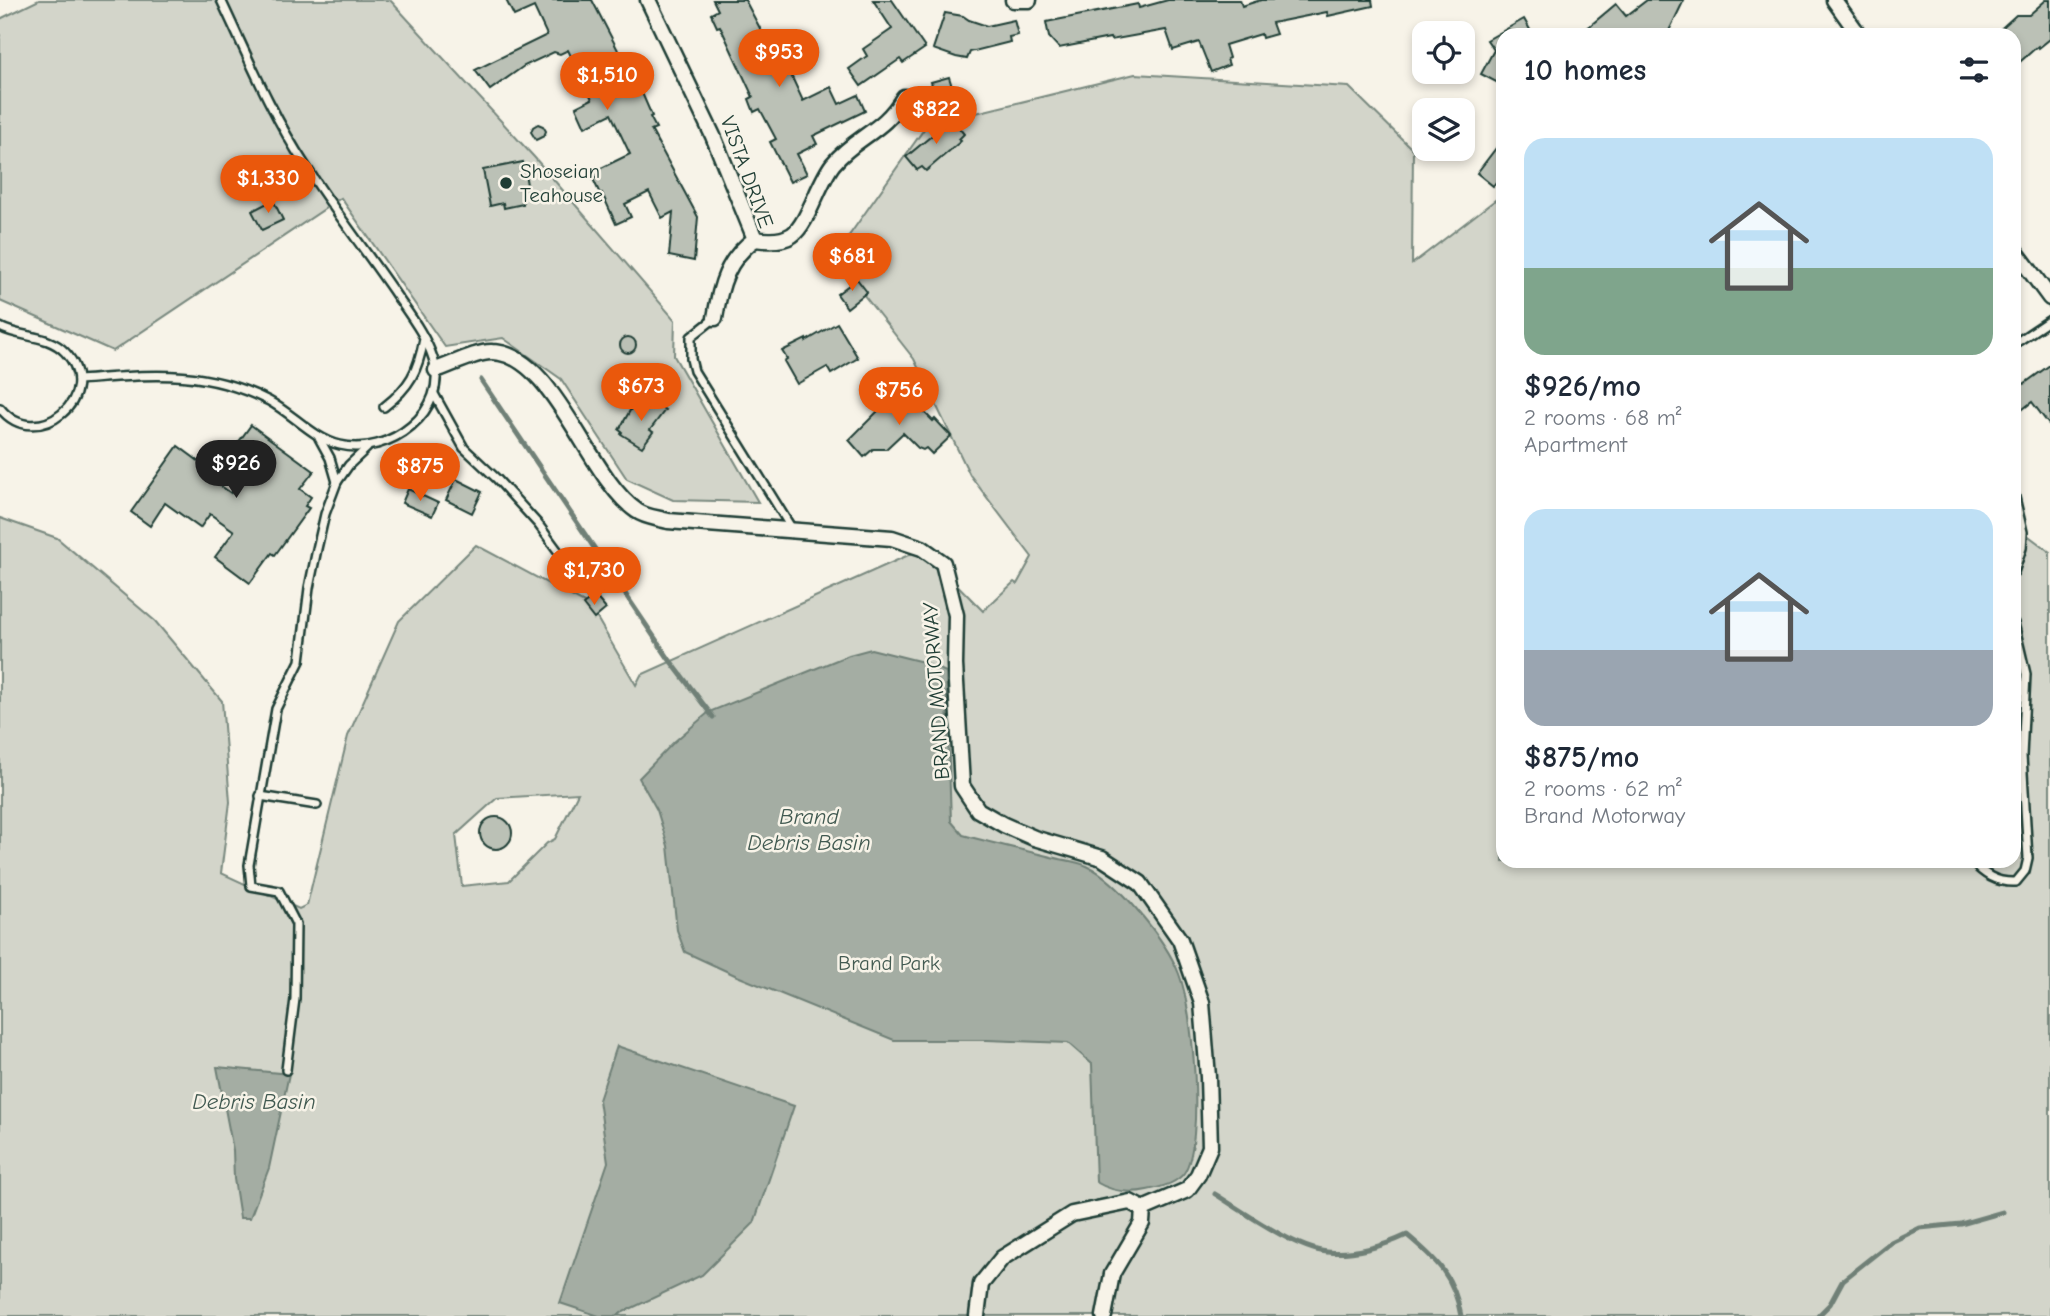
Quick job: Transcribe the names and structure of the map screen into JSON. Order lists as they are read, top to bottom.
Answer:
{
  "streets": {
    "street": ["VISTA DRIVE", "BRAND MOTORWAY"]
  },
  "water": ["Brand Debris Basin", "Debris Basin"],
  "parks": ["Brand Park"],
  "places": ["Shoseian Teahouse"],
  "page": {
    "heading": "10 homes",
    "price": [
      "$953",
      "$1,510",
      "$822",
      "$1,330",
      "$681",
      "$673",
      "$756",
      "$926",
      "$875",
      "$1,730"
    ],
    "list": [
      {
        "name": "$926/mo",
        "note": "2 rooms · 68 m² · Apartment"
      },
      {
        "name": "$875/mo",
        "note": "2 rooms · 62 m² · Brand Motorway"
      }
    ]
  }
}
